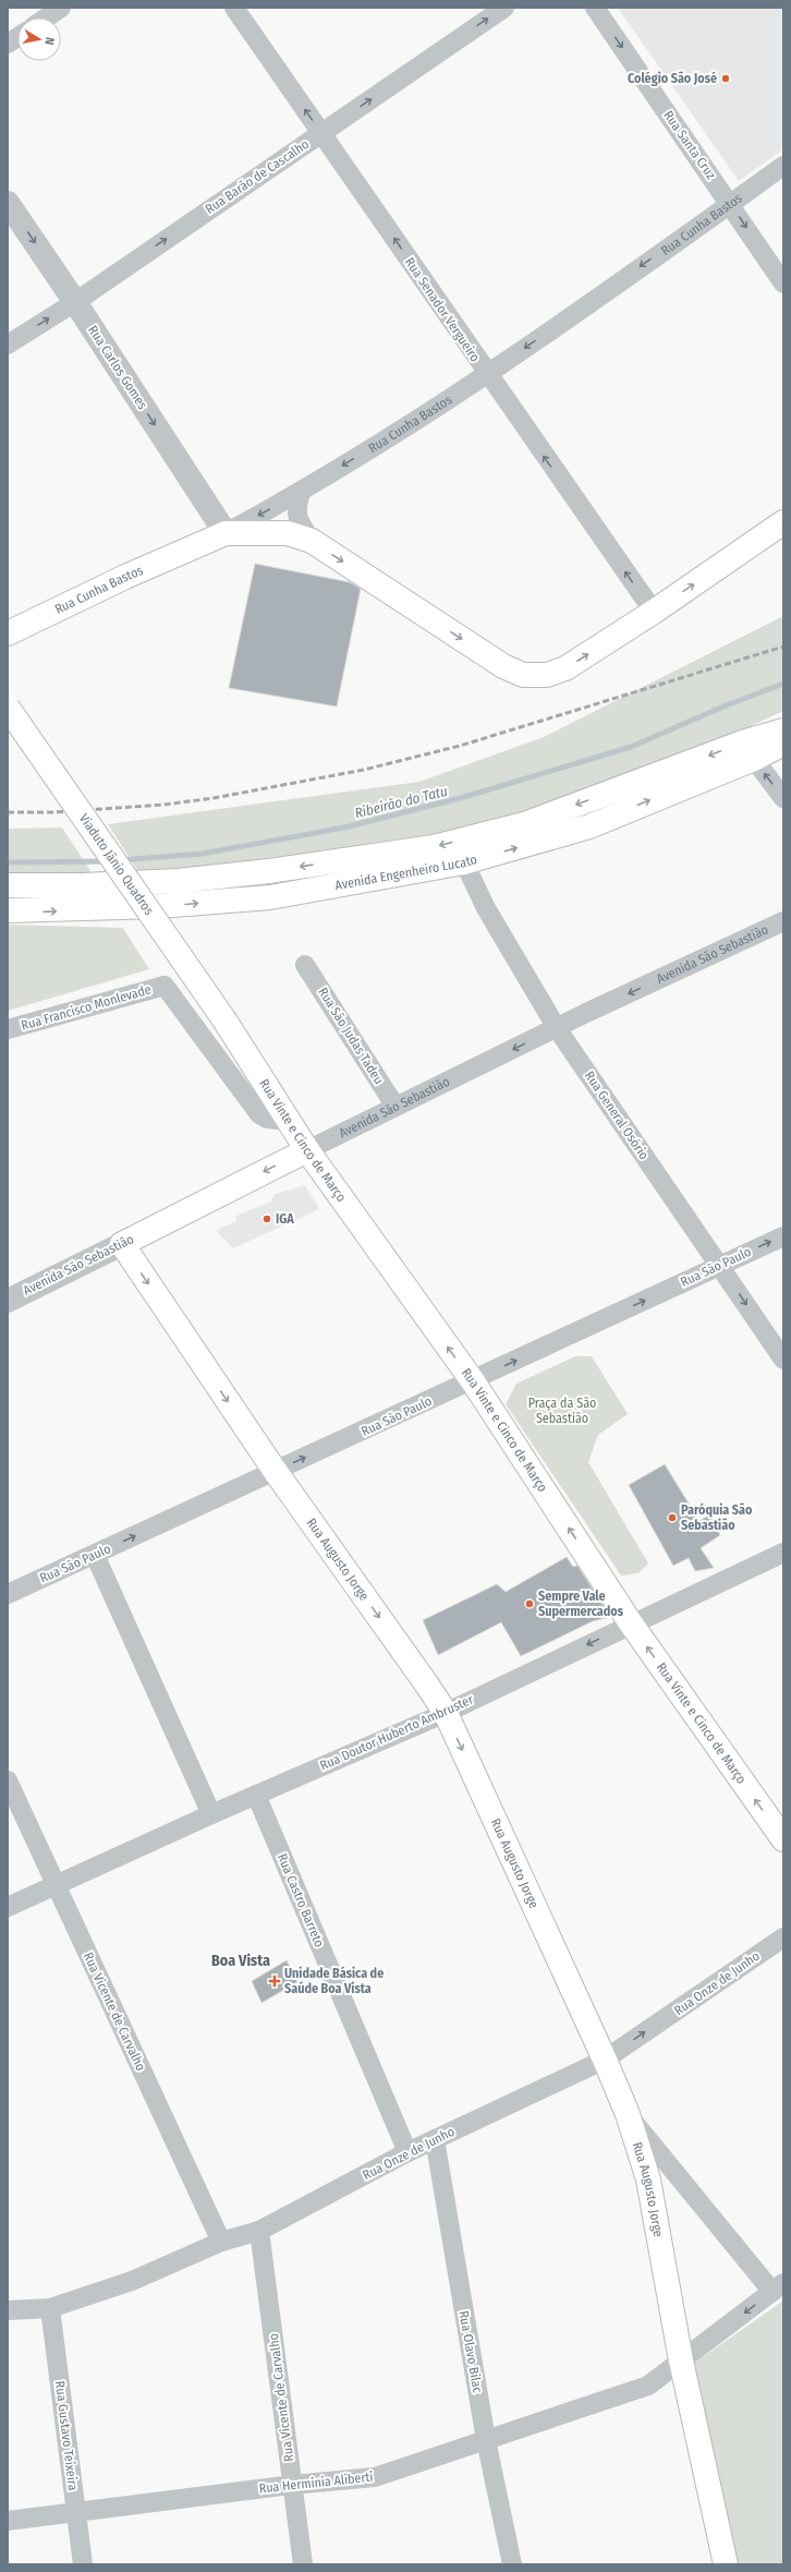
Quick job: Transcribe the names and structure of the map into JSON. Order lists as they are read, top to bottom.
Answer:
{
  "streets": {
    "main road": [
      "Rua Cunha Bastos",
      "Viaduto Jânio Quadros",
      "Avenida Engenheiro Lucato",
      "Avenida São Sebastião",
      "Rua Vinte e Cinco de Março",
      "Rua Augusto Jorge"
    ],
    "street": [
      "Rua Santa Cruz",
      "Rua Barão de Cascalho",
      "Rua Senador Vergueiro",
      "Rua Carlos Gomes",
      "Rua Francisco Monlevade",
      "Rua São Judas Tadeu",
      "Rua General Osório",
      "Rua São Paulo",
      "Rua Doutor Huberto Ambruster",
      "Rua Castro Barreto",
      "Rua Onze de Junho",
      "Rua Vicente de Carvalho",
      "Rua Olavo Bilac",
      "Rua Gustavo Teixeira",
      "Rua Herminia Aliberti"
    ]
  },
  "crossings": [
    ["Rua Santa Cruz", "Rua Cunha Bastos"],
    ["Rua Barão de Cascalho", "Rua Senador Vergueiro"],
    ["Rua Barão de Cascalho", "Rua Carlos Gomes"],
    ["Rua Cunha Bastos", "Rua Senador Vergueiro"],
    ["Rua Cunha Bastos", "Rua Carlos Gomes"],
    ["Viaduto Jânio Quadros", "Rua Vinte e Cinco de Março"],
    ["Avenida Engenheiro Lucato", "Rua General Osório"],
    ["Avenida São Sebastião", "Rua São Judas Tadeu"],
    ["Avenida São Sebastião", "Rua General Osório"],
    ["Avenida São Sebastião", "Rua Vinte e Cinco de Março"],
    ["Avenida São Sebastião", "Rua Augusto Jorge"],
    ["Rua Francisco Monlevade", "Rua Vinte e Cinco de Março"],
    ["Rua General Osório", "Rua São Paulo"],
    ["Rua Vinte e Cinco de Março", "Rua São Paulo"],
    ["Rua Vinte e Cinco de Março", "Rua Doutor Huberto Ambruster"],
    ["Rua São Paulo", "Rua Augusto Jorge"],
    ["Rua Augusto Jorge", "Rua Doutor Huberto Ambruster"],
    ["Rua Augusto Jorge", "Rua Onze de Junho"],
    ["Rua Augusto Jorge", "Rua Herminia Aliberti"],
    ["Rua Doutor Huberto Ambruster", "Rua Castro Barreto"],
    ["Rua Doutor Huberto Ambruster", "Rua Vicente de Carvalho"],
    ["Rua Castro Barreto", "Rua Onze de Junho"],
    ["Rua Onze de Junho", "Rua Vicente de Carvalho"],
    ["Rua Onze de Junho", "Rua Olavo Bilac"],
    ["Rua Onze de Junho", "Rua Gustavo Teixeira"],
    ["Rua Vicente de Carvalho", "Rua Herminia Aliberti"],
    ["Rua Olavo Bilac", "Rua Herminia Aliberti"],
    ["Rua Gustavo Teixeira", "Rua Herminia Aliberti"]
  ],
  "one_way": [
    "Rua Santa Cruz",
    "Rua Barão de Cascalho",
    "Rua Cunha Bastos",
    "Rua Senador Vergueiro",
    "Rua Carlos Gomes",
    "Avenida São Sebastião",
    "Rua Vinte e Cinco de Março",
    "Rua São Paulo",
    "Rua Augusto Jorge"
  ],
  "districts": ["Boa Vista"],
  "water": ["Ribeirão do Tatu"],
  "parks": ["Praça da São Sebastião"],
  "places": {
    "other": [
      "Colégio São José",
      "IGA",
      "Paróquia São Sebastião",
      "Sempre Vale Supermercados"
    ],
    "health": ["Unidade Básica de Saúde Boa Vista"]
  },
  "north": "right"
}
